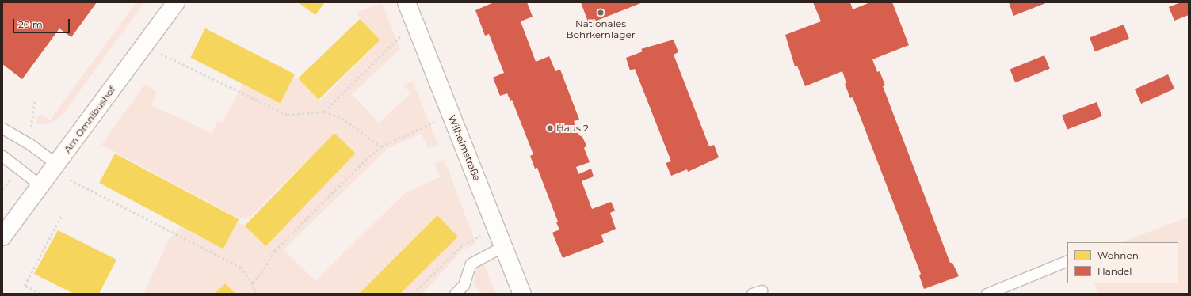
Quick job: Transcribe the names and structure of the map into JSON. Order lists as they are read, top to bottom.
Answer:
{
  "streets": {
    "street": ["Am Omnibushof", "Wilhelmstraße"]
  },
  "places": ["Nationales Bohrkernlager", "Haus 2"],
  "legend": ["Wohnen", "Handel"],
  "scale_bar": "20 m"
}
